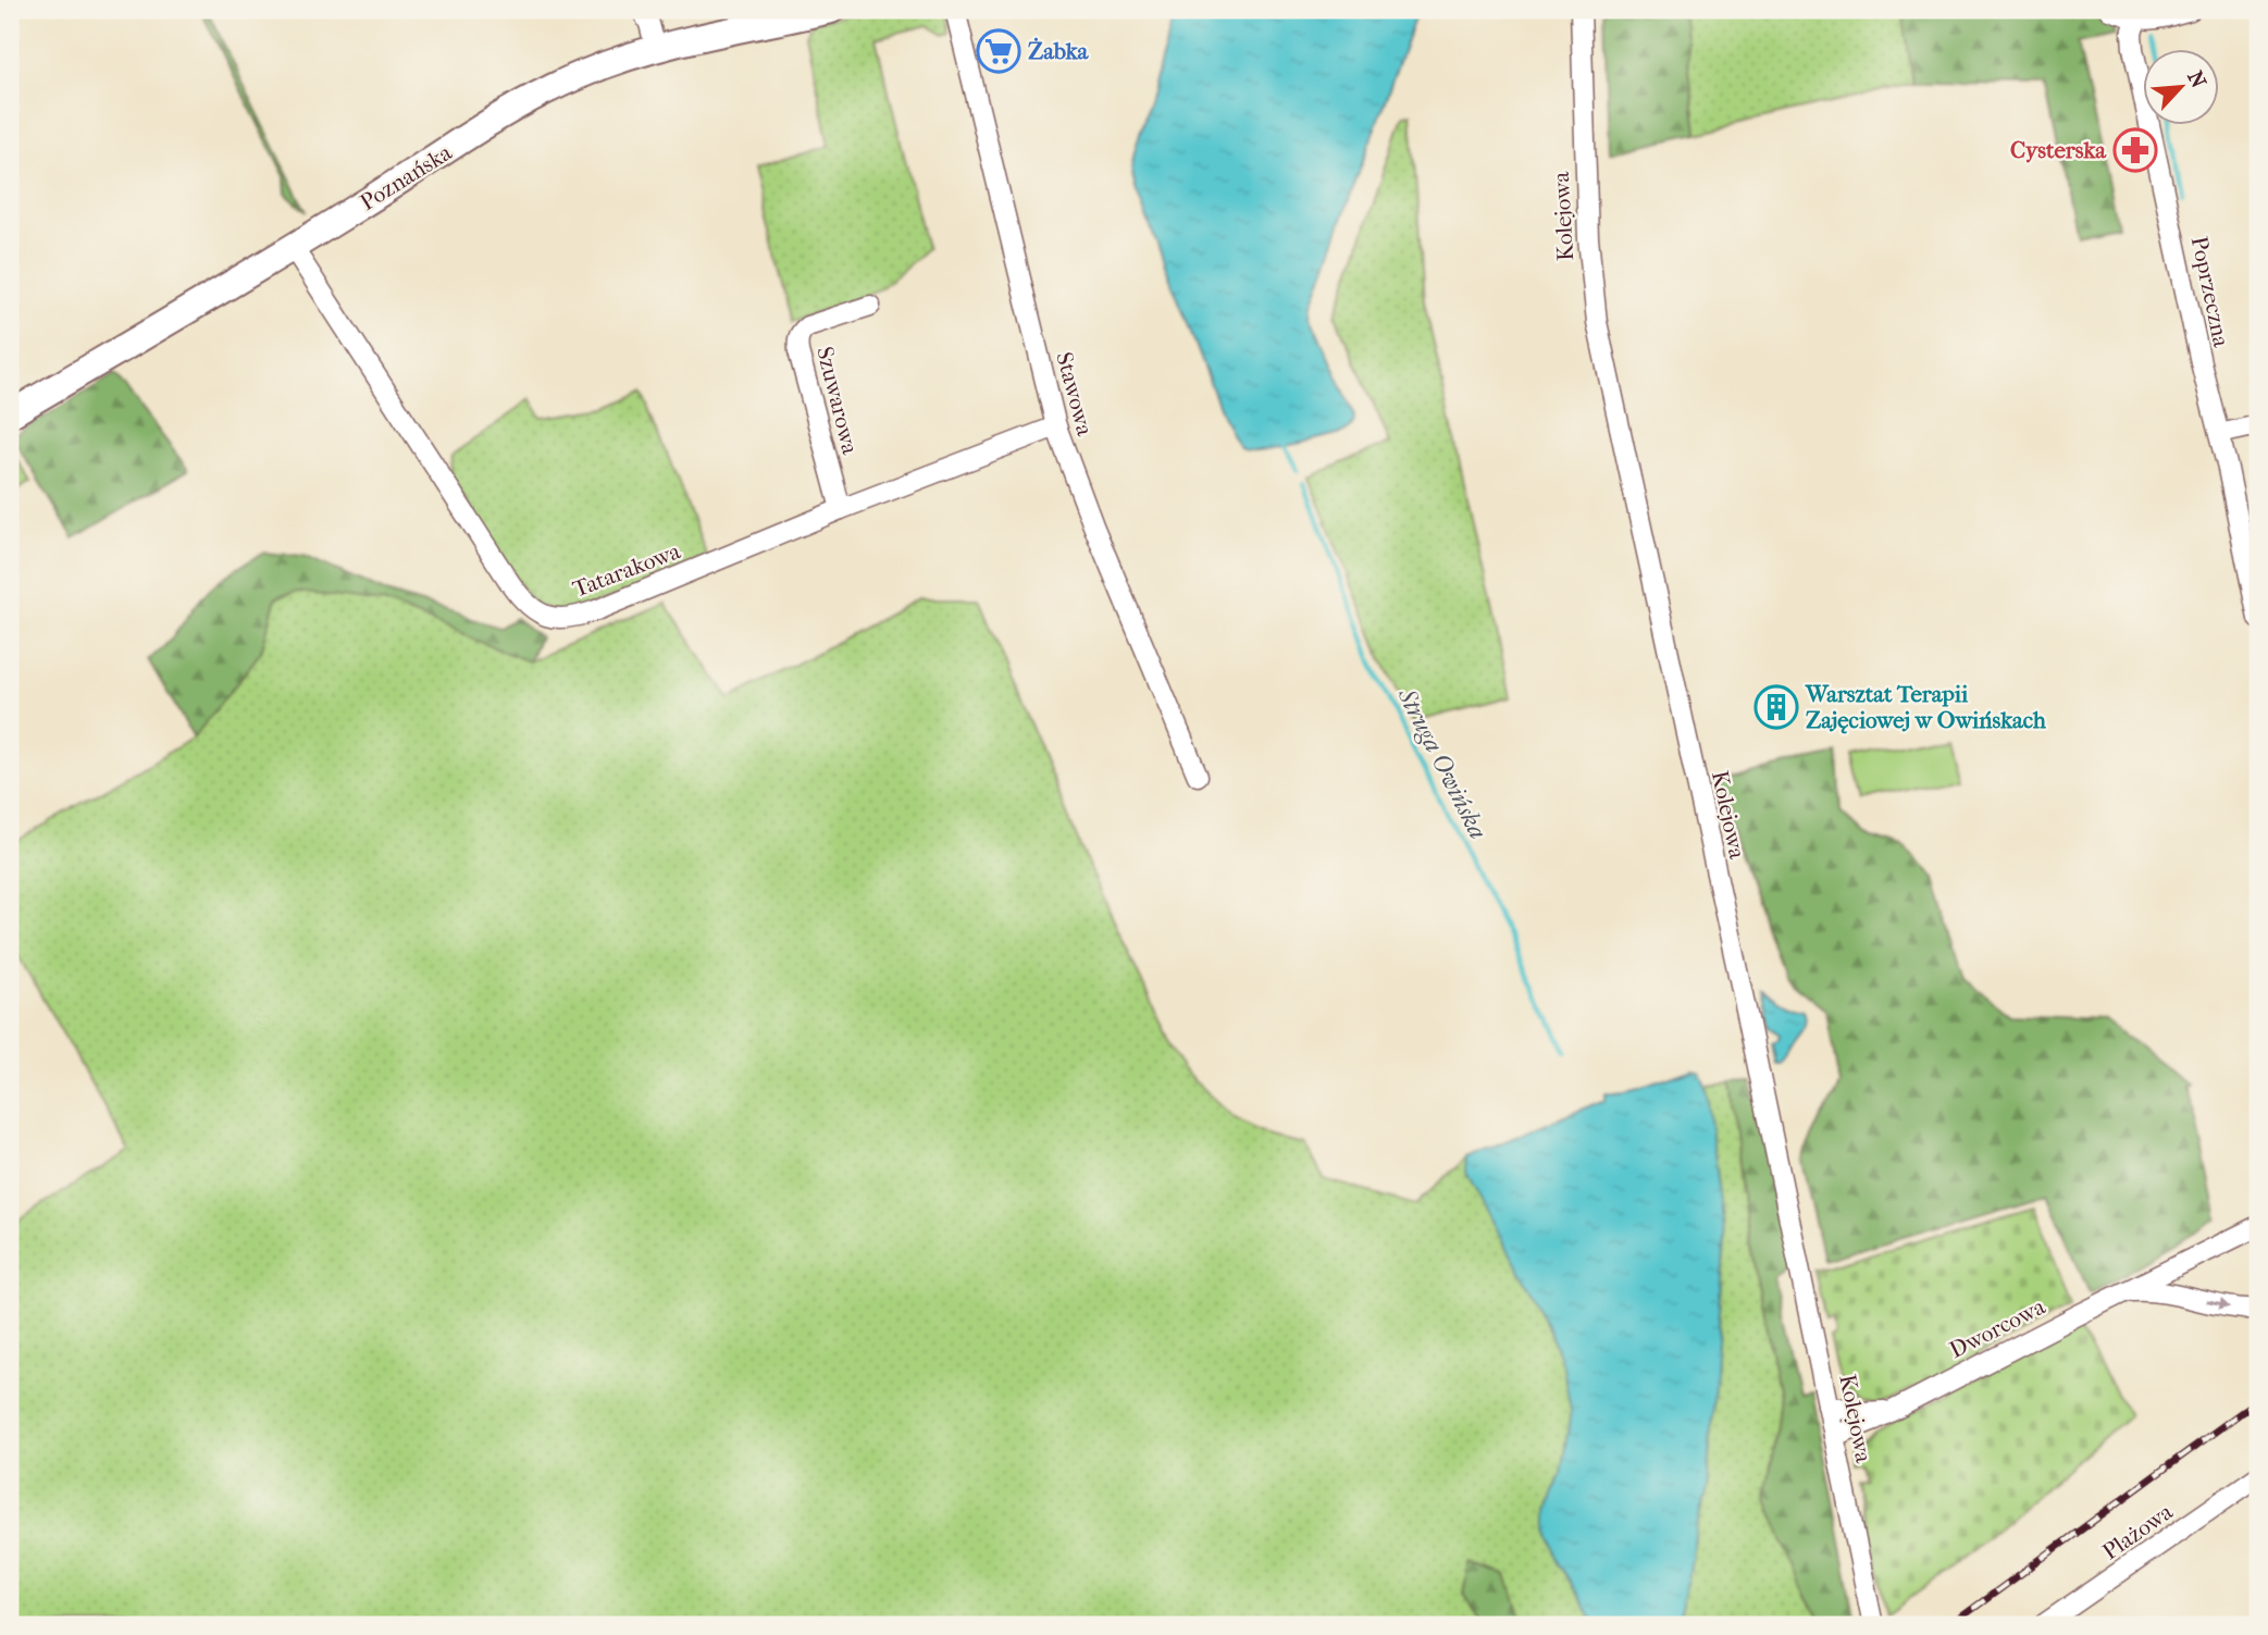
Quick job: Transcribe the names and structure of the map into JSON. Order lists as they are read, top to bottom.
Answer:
{
  "streets": {
    "main road": ["Poznańska"],
    "street": [
      "Kolejowa",
      "Poprzeczna",
      "Stawowa",
      "Szuwarowa",
      "Tatarakowa",
      "Dworcowa",
      "Plażowa"
    ]
  },
  "crossings": [
    ["Poznańska", "Tatarakowa"],
    ["Kolejowa", "Dworcowa"],
    ["Stawowa", "Tatarakowa"],
    ["Szuwarowa", "Tatarakowa"]
  ],
  "water": ["Struga Owińska"],
  "places": {
    "supermarket": ["Żabka"],
    "pharmacy": ["Cysterska"],
    "building": ["Warsztat Terapii Zajęciowej w Owińskach"]
  },
  "north": "top right"
}
